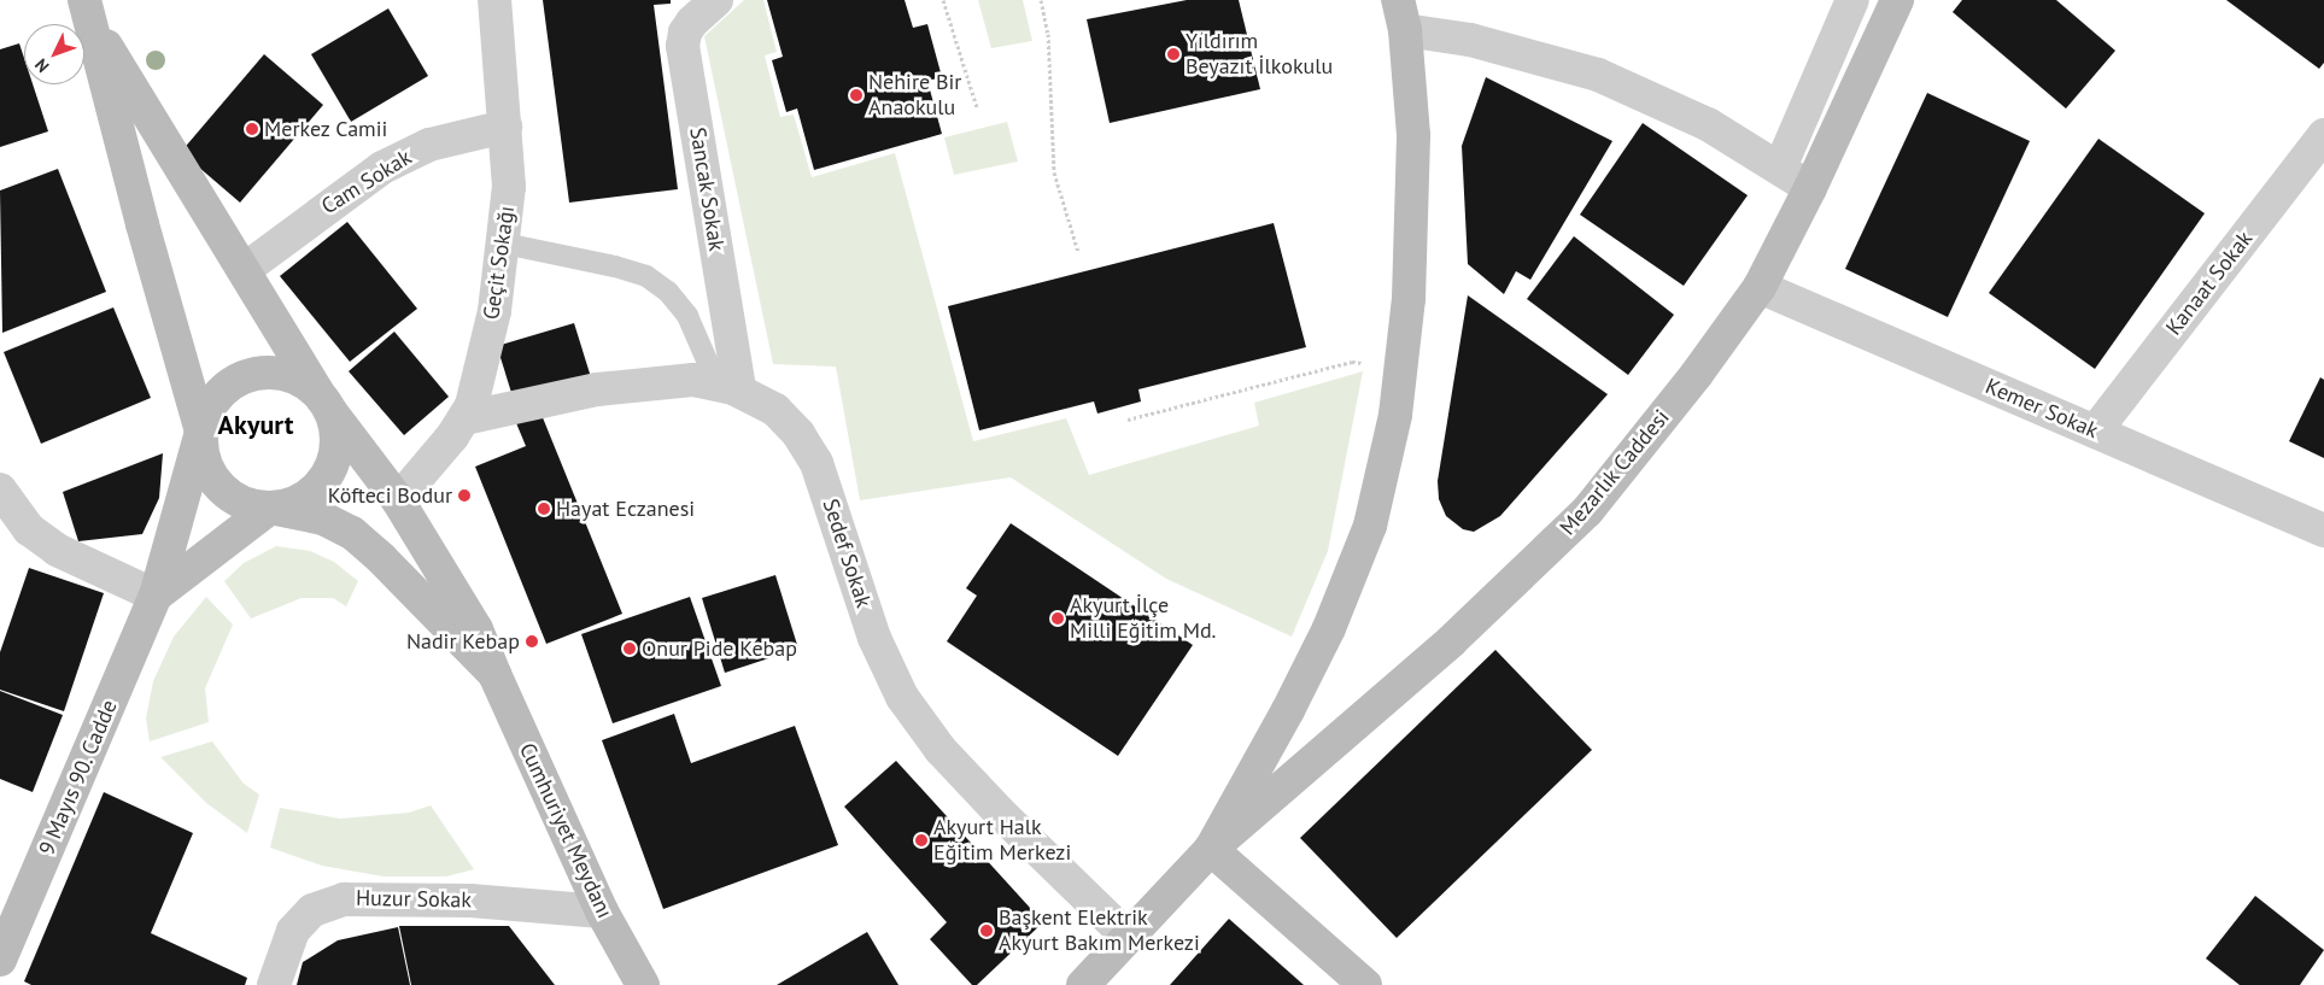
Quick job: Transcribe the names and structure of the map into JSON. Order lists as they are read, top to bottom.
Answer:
{
  "streets": {
    "street": [
      "Cam Sokak",
      "Sancak Sokak",
      "Geçit Sokağı",
      "Kanaat Sokak",
      "Kemer Sokak",
      "Mezarlık Caddesi",
      "Sedef Sokak",
      "9 Mayıs 90. Cadde",
      "Cumhuriyet Meydanı",
      "Huzur Sokak"
    ]
  },
  "crossings": [
    ["Cam Sokak", "Geçit Sokağı"],
    ["Sancak Sokak", "Sedef Sokak"],
    ["Geçit Sokağı", "Sedef Sokak"],
    ["Geçit Sokağı", "Cumhuriyet Meydanı"],
    ["Kanaat Sokak", "Kemer Sokak"],
    ["Kemer Sokak", "Mezarlık Caddesi"],
    ["9 Mayıs 90. Cadde", "Cumhuriyet Meydanı"],
    ["Cumhuriyet Meydanı", "Huzur Sokak"]
  ],
  "districts": ["Akyurt"],
  "places": [
    "Yıldırım Beyazıt İlkokulu",
    "Nehire Bir Anaokulu",
    "Merkez Camii",
    "Köfteci Bodur",
    "Hayat Eczanesi",
    "Akyurt İlçe Milli Eğitim Md.",
    "Nadir Kebap",
    "Onur Pide Kebap",
    "Akyurt Halk Eğitim Merkezi",
    "Başkent Elektrik Akyurt Bakım Merkezi"
  ],
  "north": "bottom left"
}
